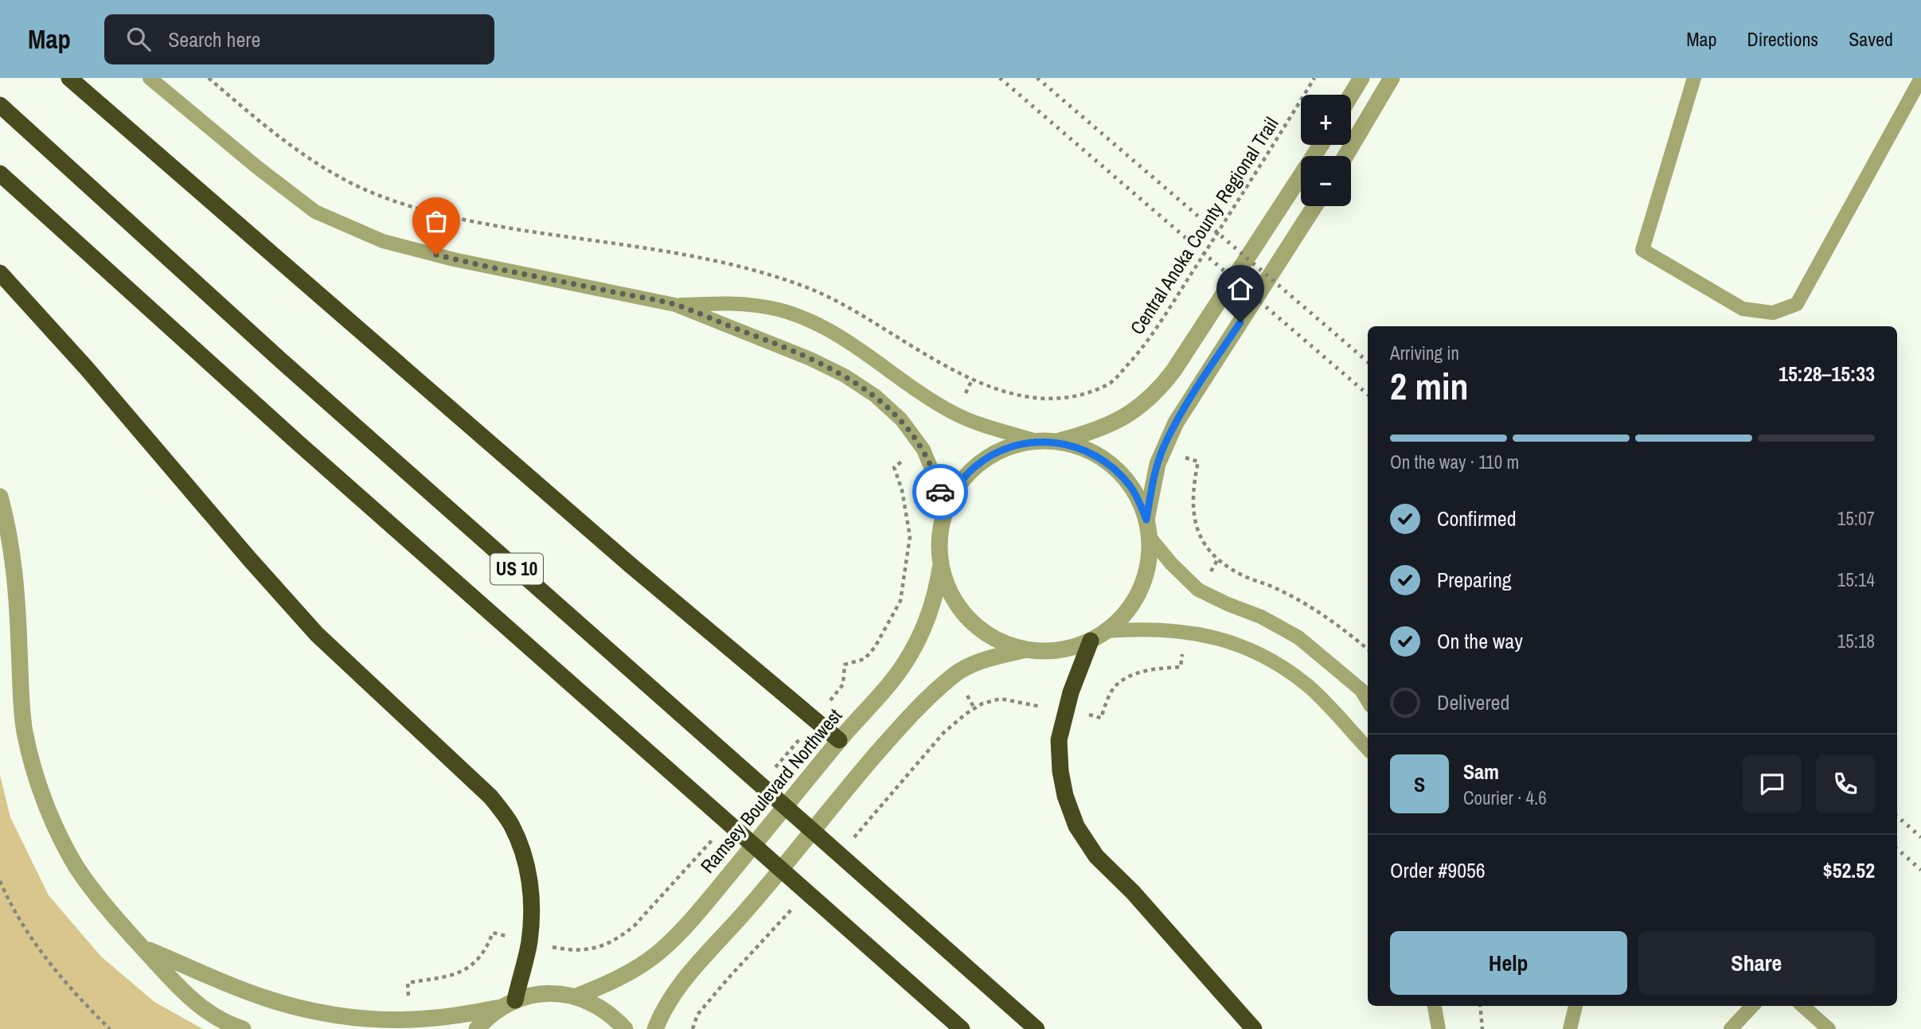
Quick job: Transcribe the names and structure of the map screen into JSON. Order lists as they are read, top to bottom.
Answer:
{
  "streets": {
    "highway": ["US 10"],
    "street": ["Ramsey Boulevard Northwest"],
    "path": ["Central Anoka County Regional Trail"]
  },
  "page": {
    "header": "Map",
    "search": "Search here",
    "nav": ["Map", "Directions", "Saved"],
    "map_buttons": ["+", "−"],
    "heading": ["2 min", "Arriving in", "15:28–15:33"],
    "panel": [
      "Sam",
      "Courier · 4.6",
      "Order #9056",
      "$52.52"
    ],
    "bar": "On the way · 110 m",
    "list": [
      ["Confirmed", "15:07"],
      ["Preparing", "15:14"],
      ["On the way", "15:18"],
      "Delivered"
    ],
    "round": "S",
    "buttons": ["Help", "Share"]
  }
}
